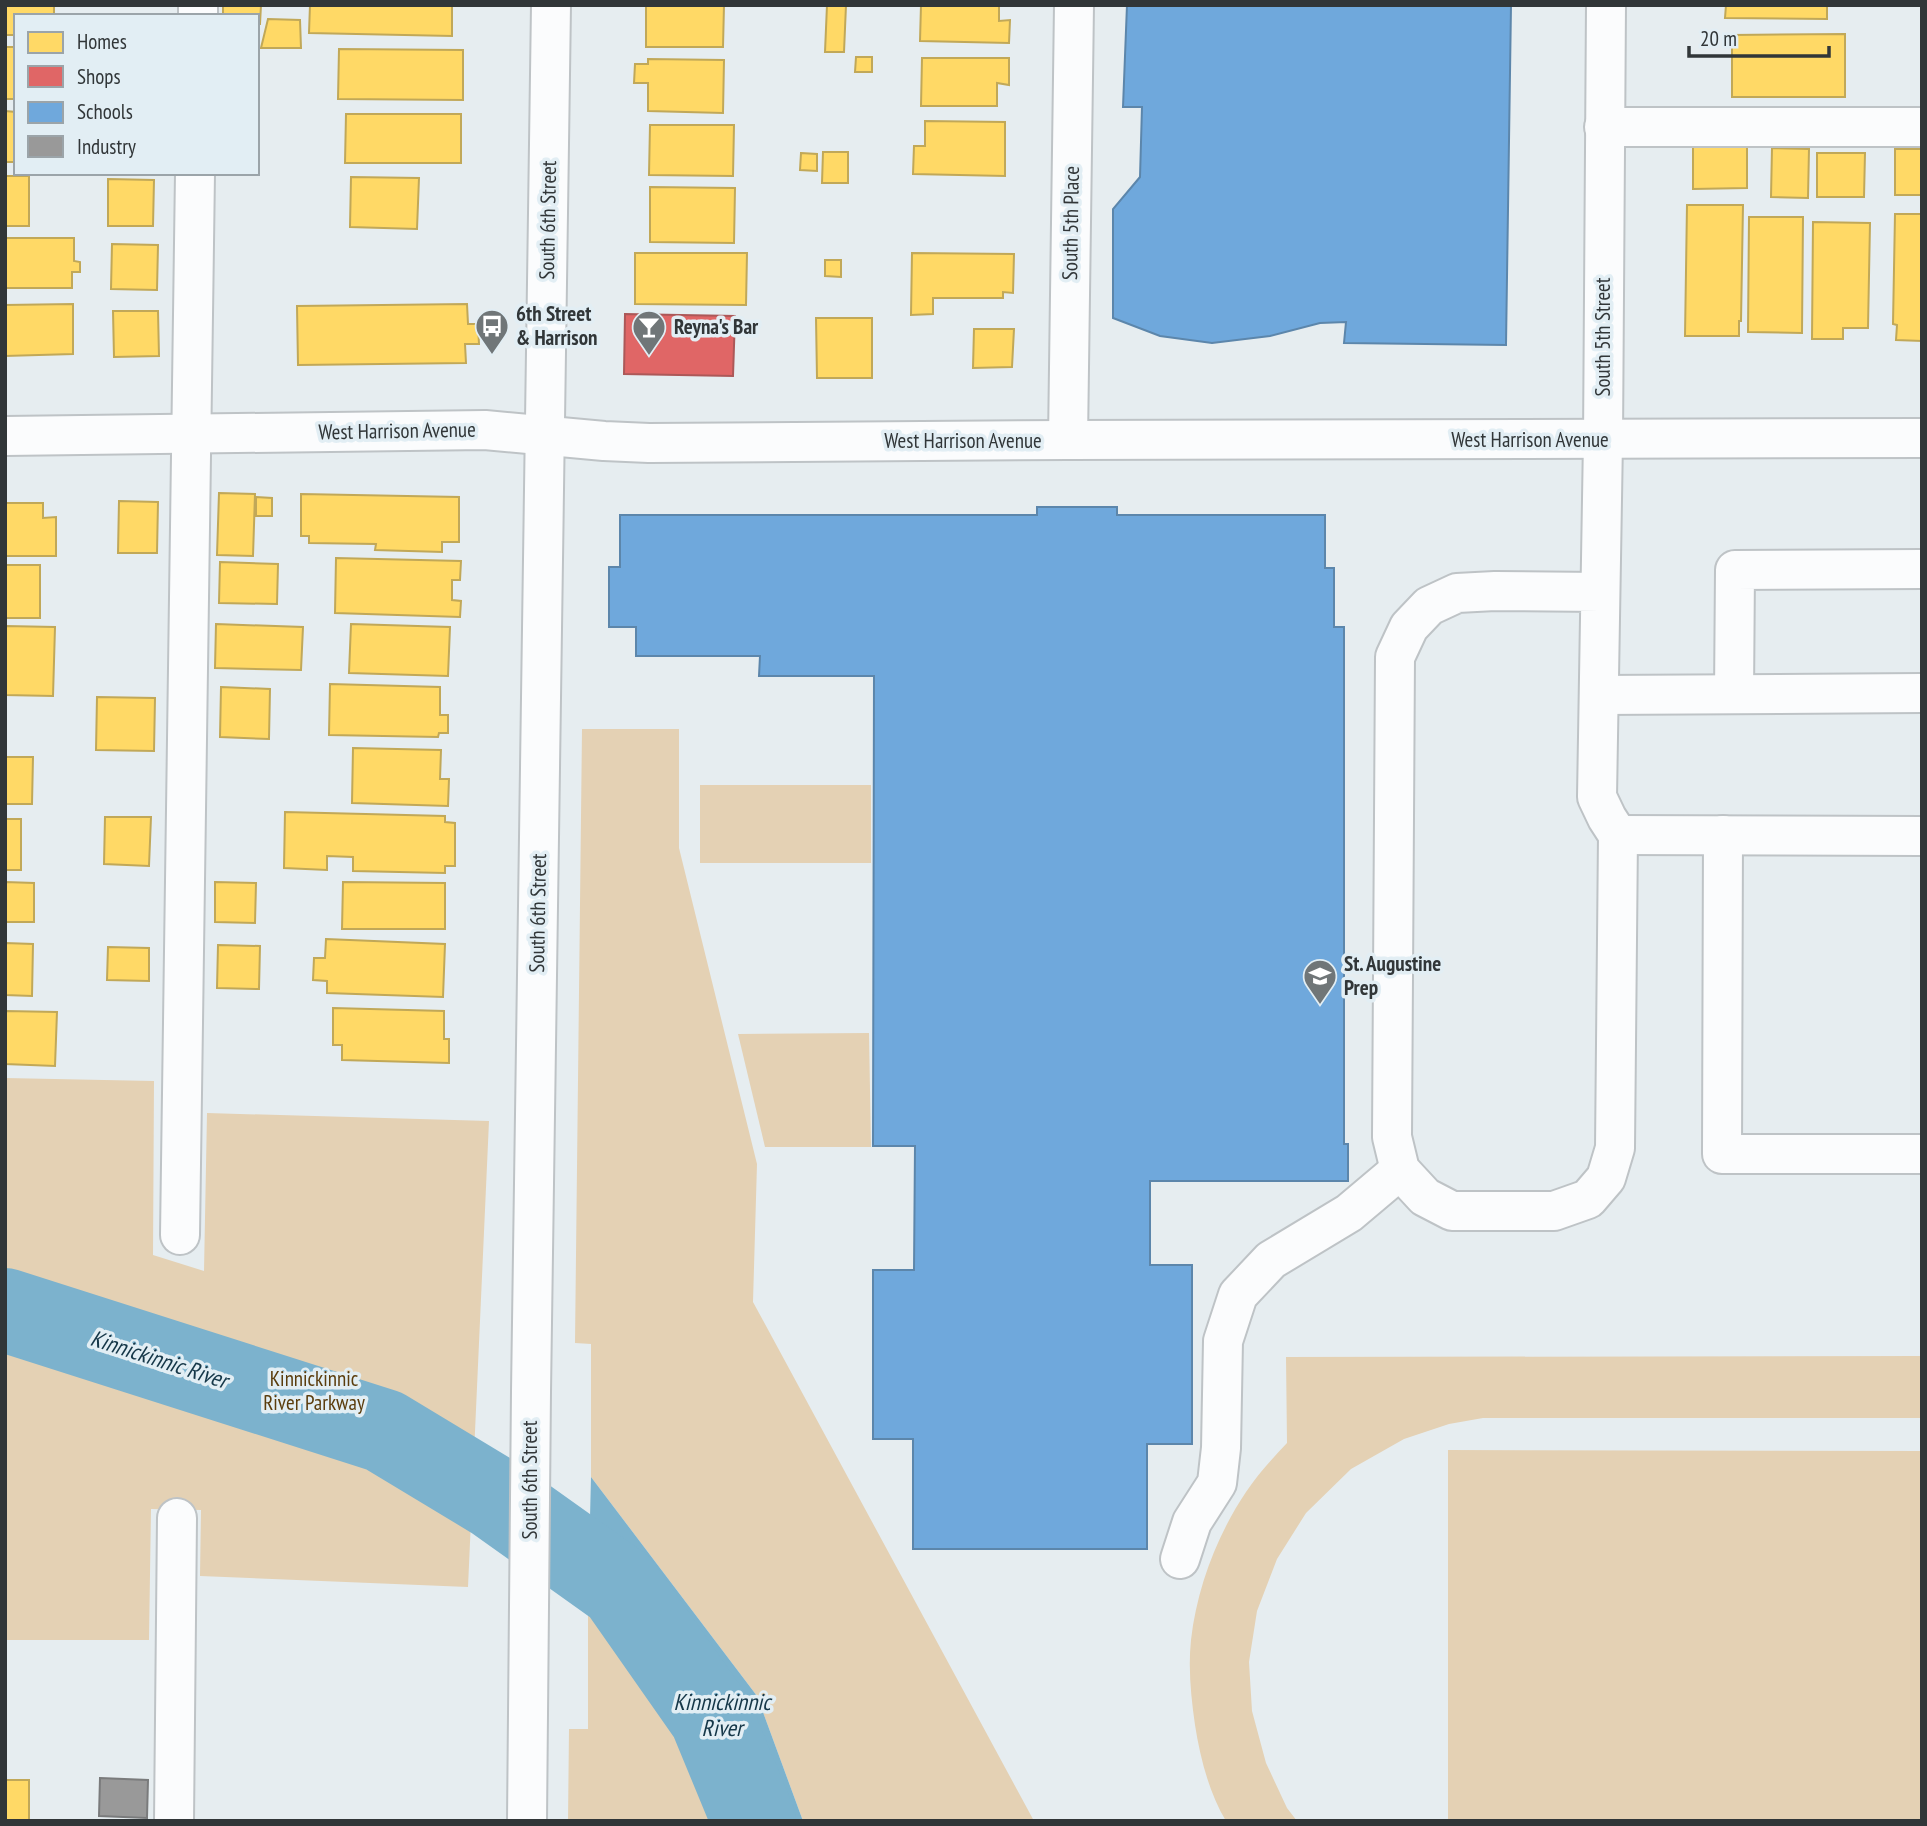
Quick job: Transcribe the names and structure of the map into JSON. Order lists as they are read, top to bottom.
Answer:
{
  "streets": {
    "street": [
      "South 6th Street",
      "South 5th Place",
      "South 5th Street",
      "West Harrison Avenue"
    ]
  },
  "crossings": [
    ["South 6th Street", "West Harrison Avenue"],
    ["South 5th Place", "West Harrison Avenue"],
    ["South 5th Street", "West Harrison Avenue"]
  ],
  "water": ["Kinnickinnic River"],
  "parks": ["Kinnickinnic River Parkway"],
  "places": {
    "bus stop": ["6th Street & Harrison"],
    "bar": ["Reyna's Bar"],
    "school or university": ["St. Augustine Prep"]
  },
  "legend": [
    "Homes",
    "Shops",
    "Schools",
    "Industry"
  ],
  "scale_bar": "20 m"
}
